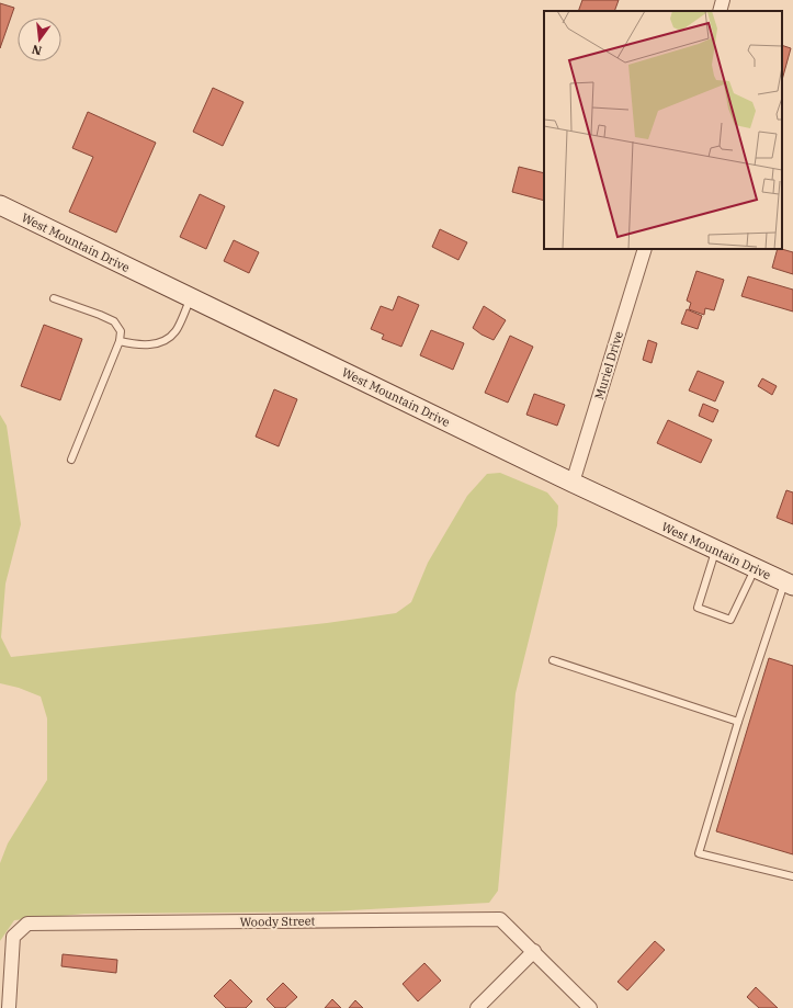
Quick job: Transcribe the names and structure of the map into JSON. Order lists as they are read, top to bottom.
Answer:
{
  "streets": {
    "street": ["West Mountain Drive", "Muriel Drive", "Woody Street"]
  },
  "crossings": [
    ["West Mountain Drive", "Muriel Drive"]
  ],
  "north": "bottom"
}
